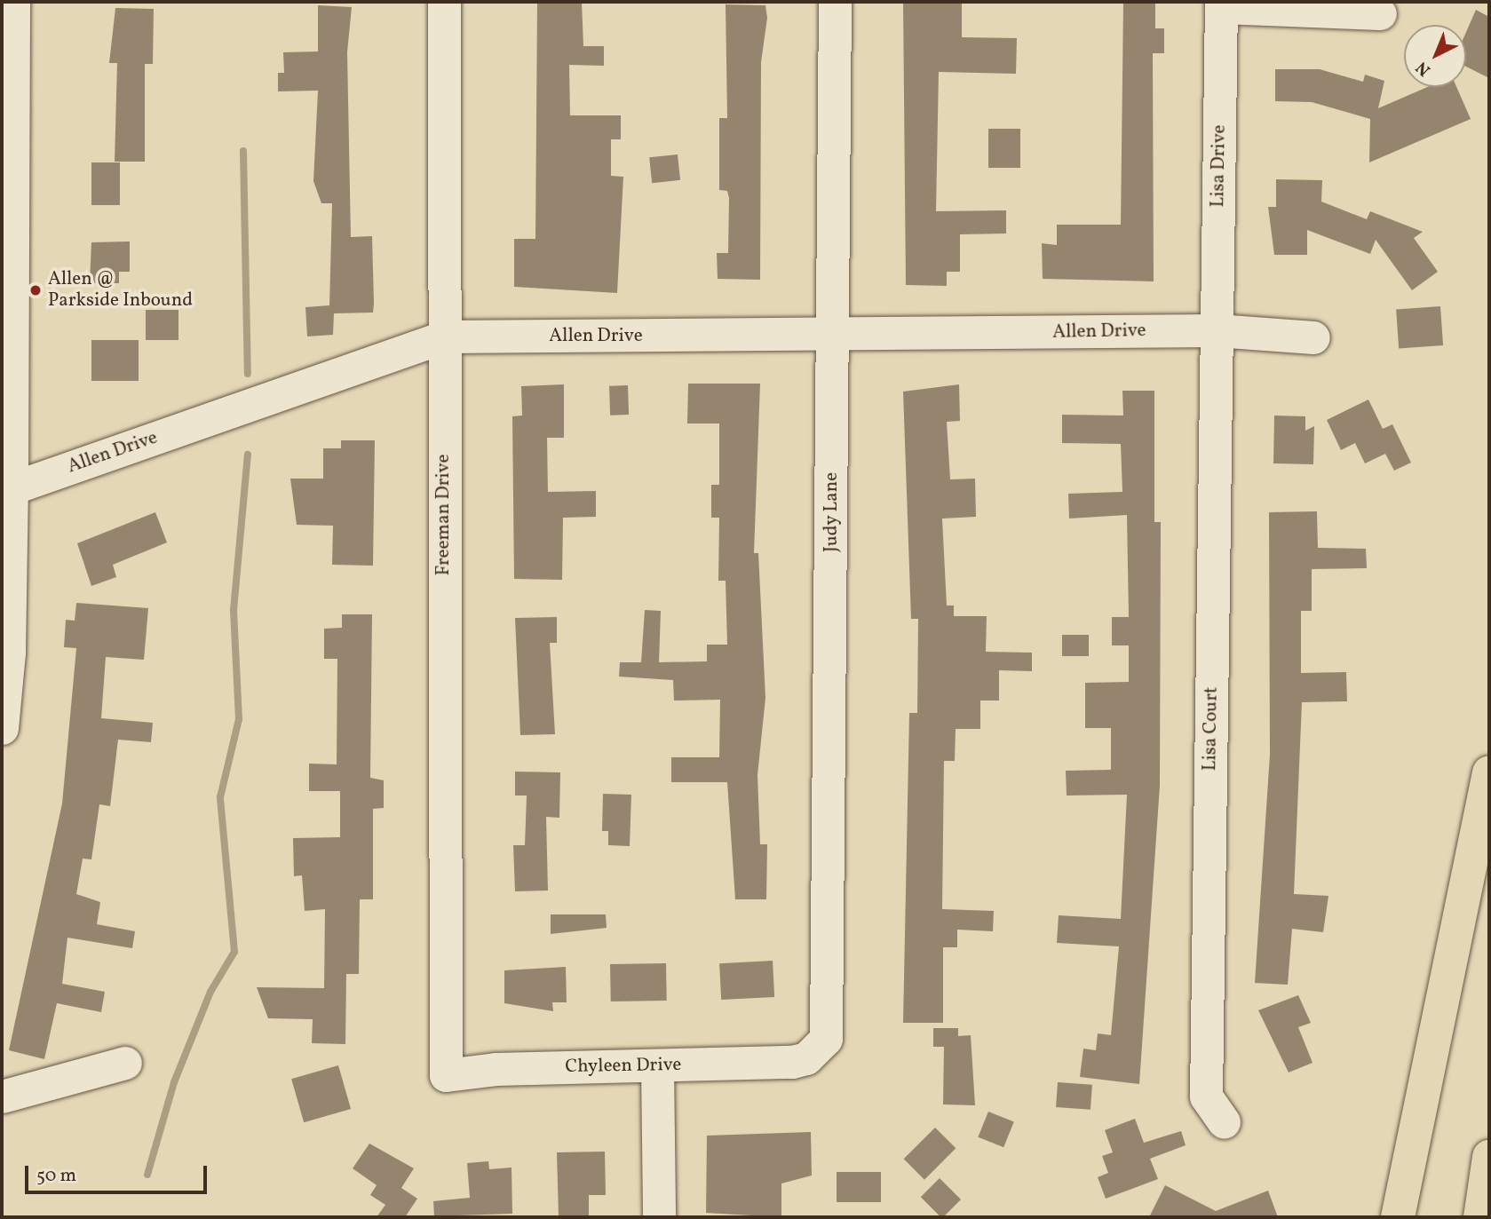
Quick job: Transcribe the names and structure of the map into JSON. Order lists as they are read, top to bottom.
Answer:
{
  "streets": {
    "street": [
      "Lisa Drive",
      "Allen Drive",
      "Judy Lane",
      "Freeman Drive",
      "Lisa Court",
      "Chyleen Drive"
    ]
  },
  "crossings": [
    ["Lisa Drive", "Allen Drive"],
    ["Lisa Drive", "Lisa Court"],
    ["Allen Drive", "Judy Lane"],
    ["Allen Drive", "Freeman Drive"],
    ["Allen Drive", "Lisa Court"],
    ["Judy Lane", "Chyleen Drive"],
    ["Freeman Drive", "Chyleen Drive"]
  ],
  "places": ["Allen @ Parkside Inbound"],
  "scale_bar": "50 m",
  "north": "bottom left"
}
